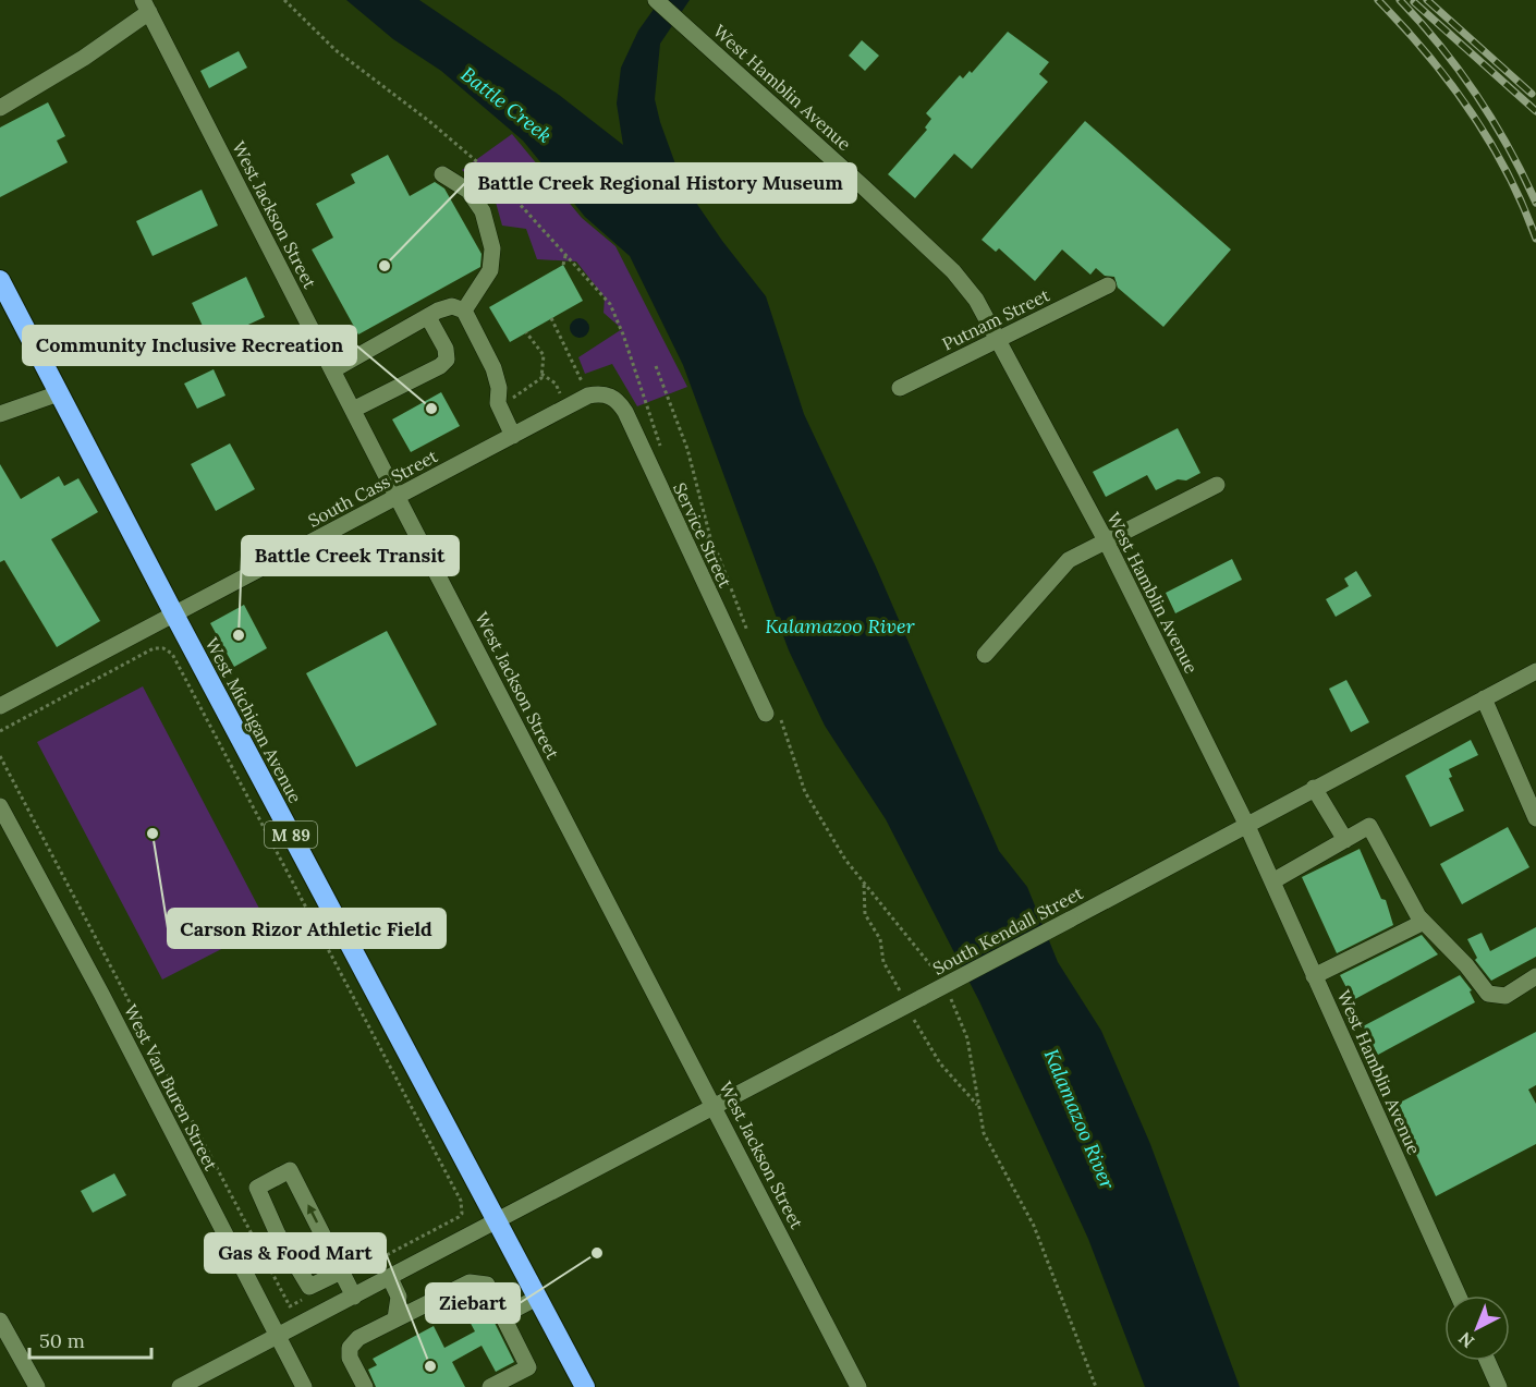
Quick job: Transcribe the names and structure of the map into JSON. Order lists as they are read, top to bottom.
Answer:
{
  "streets": {
    "highway": ["West Michigan Avenue", "M 89"],
    "street": [
      "West Hamblin Avenue",
      "West Jackson Street",
      "Putnam Street",
      "South Cass Street",
      "Service Street",
      "South Kendall Street",
      "West Van Buren Street"
    ]
  },
  "crossings": [
    ["West Hamblin Avenue", "Putnam Street"],
    ["West Hamblin Avenue", "South Kendall Street"],
    ["West Jackson Street", "South Cass Street"],
    ["West Jackson Street", "South Kendall Street"],
    ["South Cass Street", "Service Street"],
    ["South Cass Street", "West Michigan Avenue"],
    ["West Michigan Avenue", "South Kendall Street"],
    ["South Kendall Street", "West Van Buren Street"]
  ],
  "water": ["Battle Creek", "Kalamazoo River"],
  "places": [
    "Battle Creek Regional History Museum",
    "Community Inclusive Recreation",
    "Battle Creek Transit",
    "Carson Rizor Athletic Field",
    "Ziebart",
    "Gas & Food Mart"
  ],
  "scale_bar": "50 m",
  "north": "bottom left"
}
